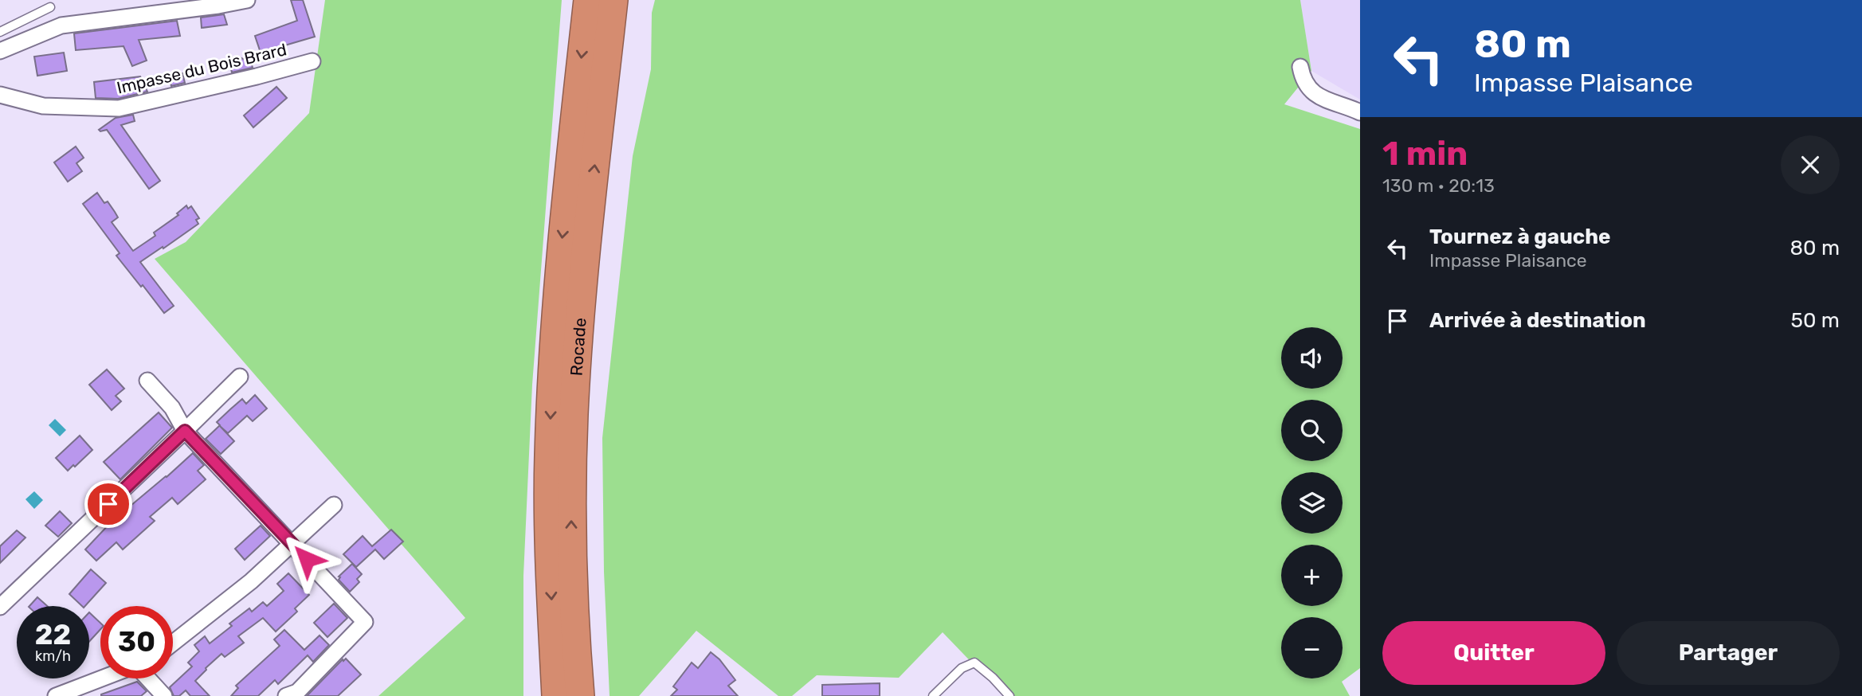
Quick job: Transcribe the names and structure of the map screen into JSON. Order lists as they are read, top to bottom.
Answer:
{
  "streets": {
    "highway": ["Rocade"],
    "street": ["Impasse du Bois Brard"]
  },
  "page": {
    "turn": ["80 m", "Impasse Plaisance"],
    "heading": ["1 min", "130 m · 20:13"],
    "list": [
      {
        "name": "Tournez à gauche",
        "note": "Impasse Plaisance",
        "value": "80 m"
      },
      {
        "name": "Arrivée à destination",
        "value": "50 m"
      }
    ],
    "map_buttons": ["+", "−"],
    "speed": "22 km/h",
    "limit": "30",
    "buttons": ["Quitter", "Partager"]
  }
}
